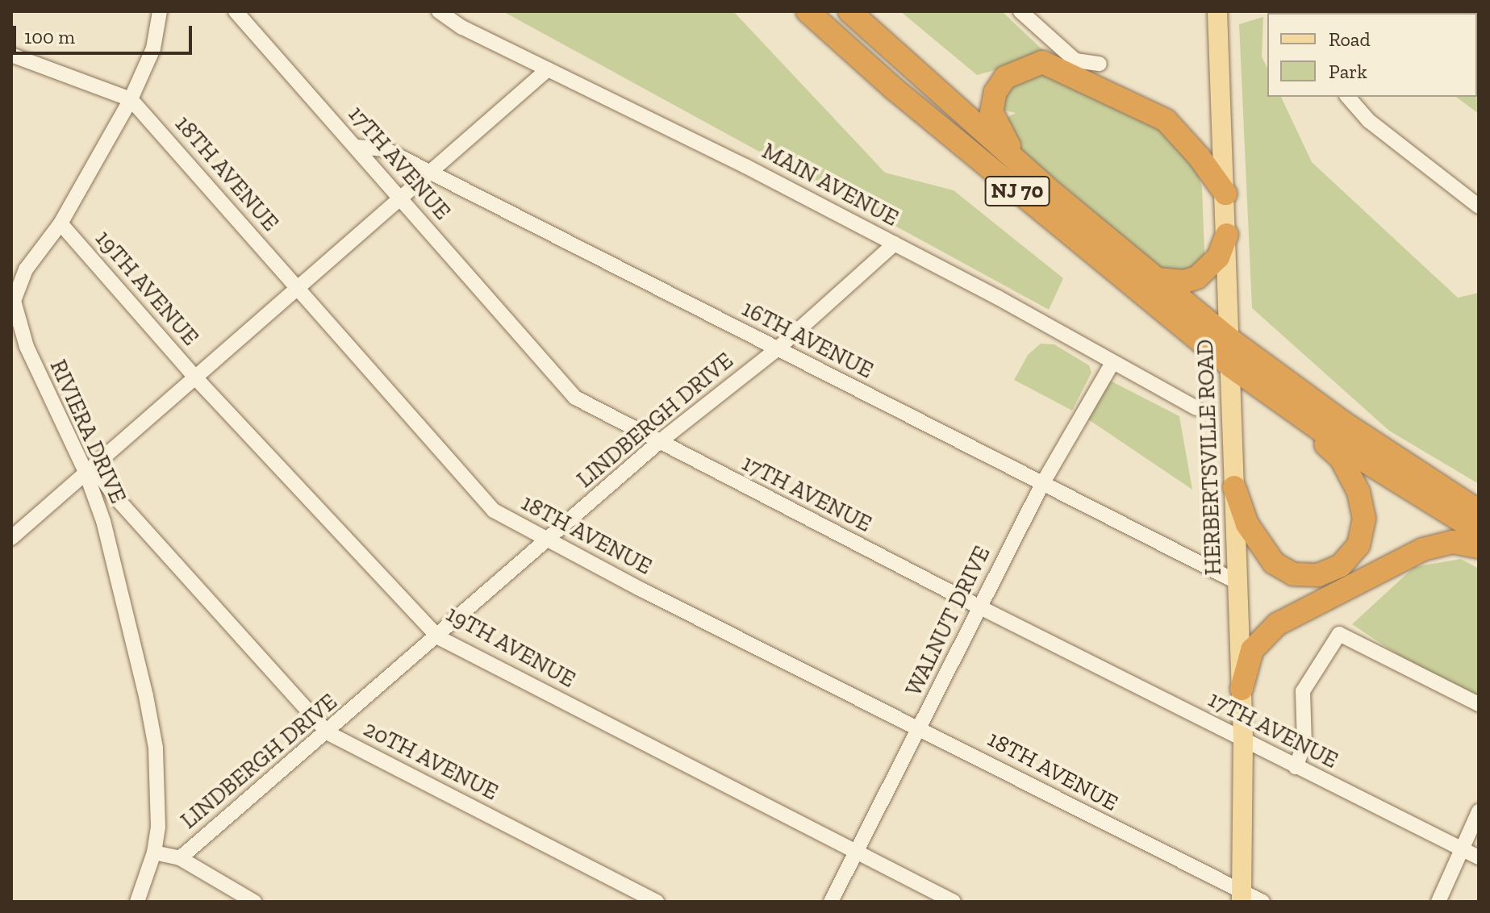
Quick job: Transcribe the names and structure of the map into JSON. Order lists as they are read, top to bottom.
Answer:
{
  "streets": {
    "highway": ["NJ 70"],
    "main road": ["HERBERTSVILLE ROAD"],
    "street": [
      "17TH AVENUE",
      "18TH AVENUE",
      "MAIN AVENUE",
      "19TH AVENUE",
      "16TH AVENUE",
      "LINDBERGH DRIVE",
      "RIVIERA DRIVE",
      "WALNUT DRIVE",
      "20TH AVENUE"
    ]
  },
  "crossings": [
    ["17TH AVENUE", "16TH AVENUE"],
    ["17TH AVENUE", "LINDBERGH DRIVE"],
    ["17TH AVENUE", "HERBERTSVILLE ROAD"],
    ["17TH AVENUE", "WALNUT DRIVE"],
    ["18TH AVENUE", "LINDBERGH DRIVE"],
    ["18TH AVENUE", "RIVIERA DRIVE"],
    ["18TH AVENUE", "HERBERTSVILLE ROAD"],
    ["18TH AVENUE", "WALNUT DRIVE"],
    ["MAIN AVENUE", "LINDBERGH DRIVE"],
    ["MAIN AVENUE", "WALNUT DRIVE"],
    ["NJ 70", "HERBERTSVILLE ROAD"],
    ["19TH AVENUE", "LINDBERGH DRIVE"],
    ["19TH AVENUE", "RIVIERA DRIVE"],
    ["19TH AVENUE", "WALNUT DRIVE"],
    ["16TH AVENUE", "LINDBERGH DRIVE"],
    ["16TH AVENUE", "HERBERTSVILLE ROAD"],
    ["16TH AVENUE", "WALNUT DRIVE"],
    ["LINDBERGH DRIVE", "20TH AVENUE"],
    ["RIVIERA DRIVE", "20TH AVENUE"]
  ],
  "legend": ["Road", "Park"],
  "scale_bar": "100 m"
}
